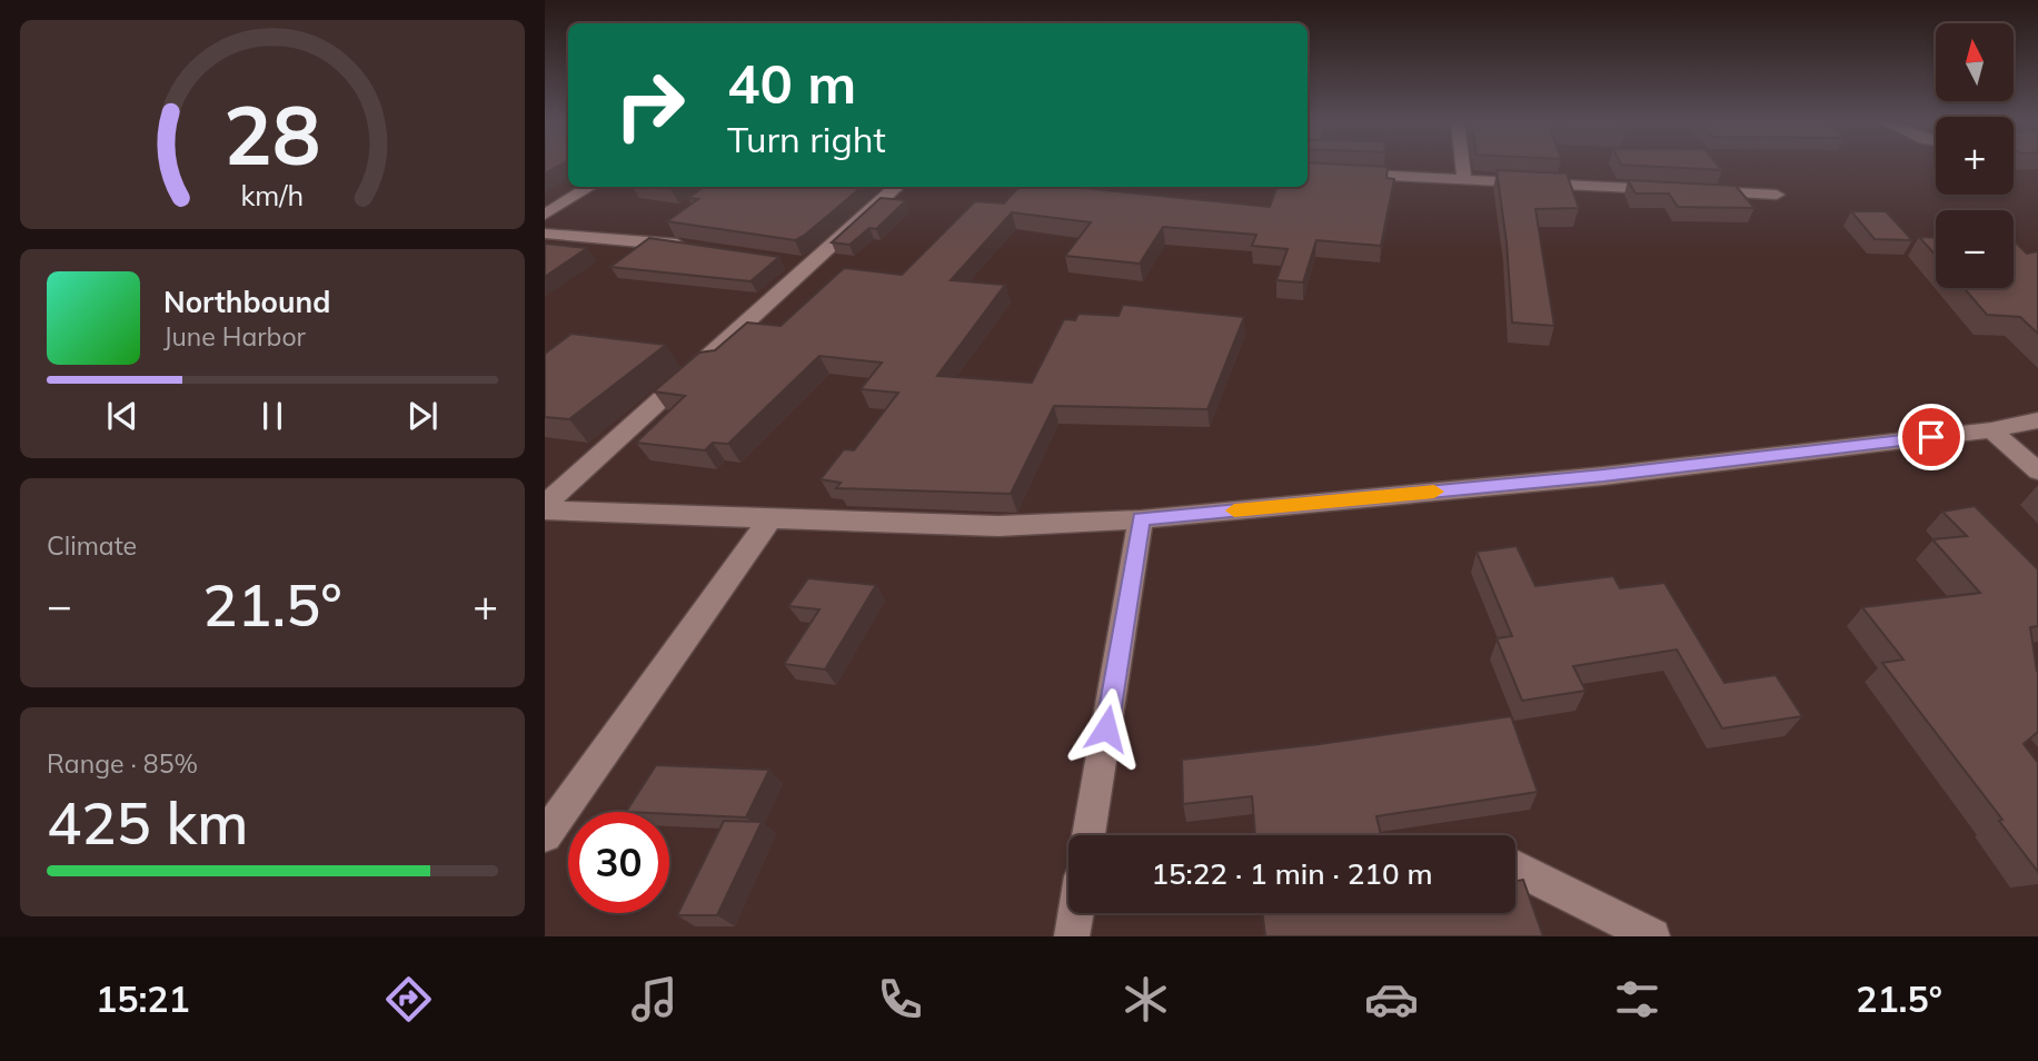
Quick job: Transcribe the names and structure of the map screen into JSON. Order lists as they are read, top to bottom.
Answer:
{
  "north": "top",
  "page": {
    "map_buttons": ["+", "−"],
    "turn": ["40 m", "Turn right"],
    "song": ["Northbound", "June Harbor"],
    "tile": [
      "Climate",
      ["Range · 85%", "425 km"]
    ],
    "heat": ["−", "21.5°", "+"],
    "limit": "30",
    "trip": "15:22 · 1 min · 210 m",
    "tabs": ["15:21", "21.5°"],
    "gauge": ["28", "km/h"]
  }
}
